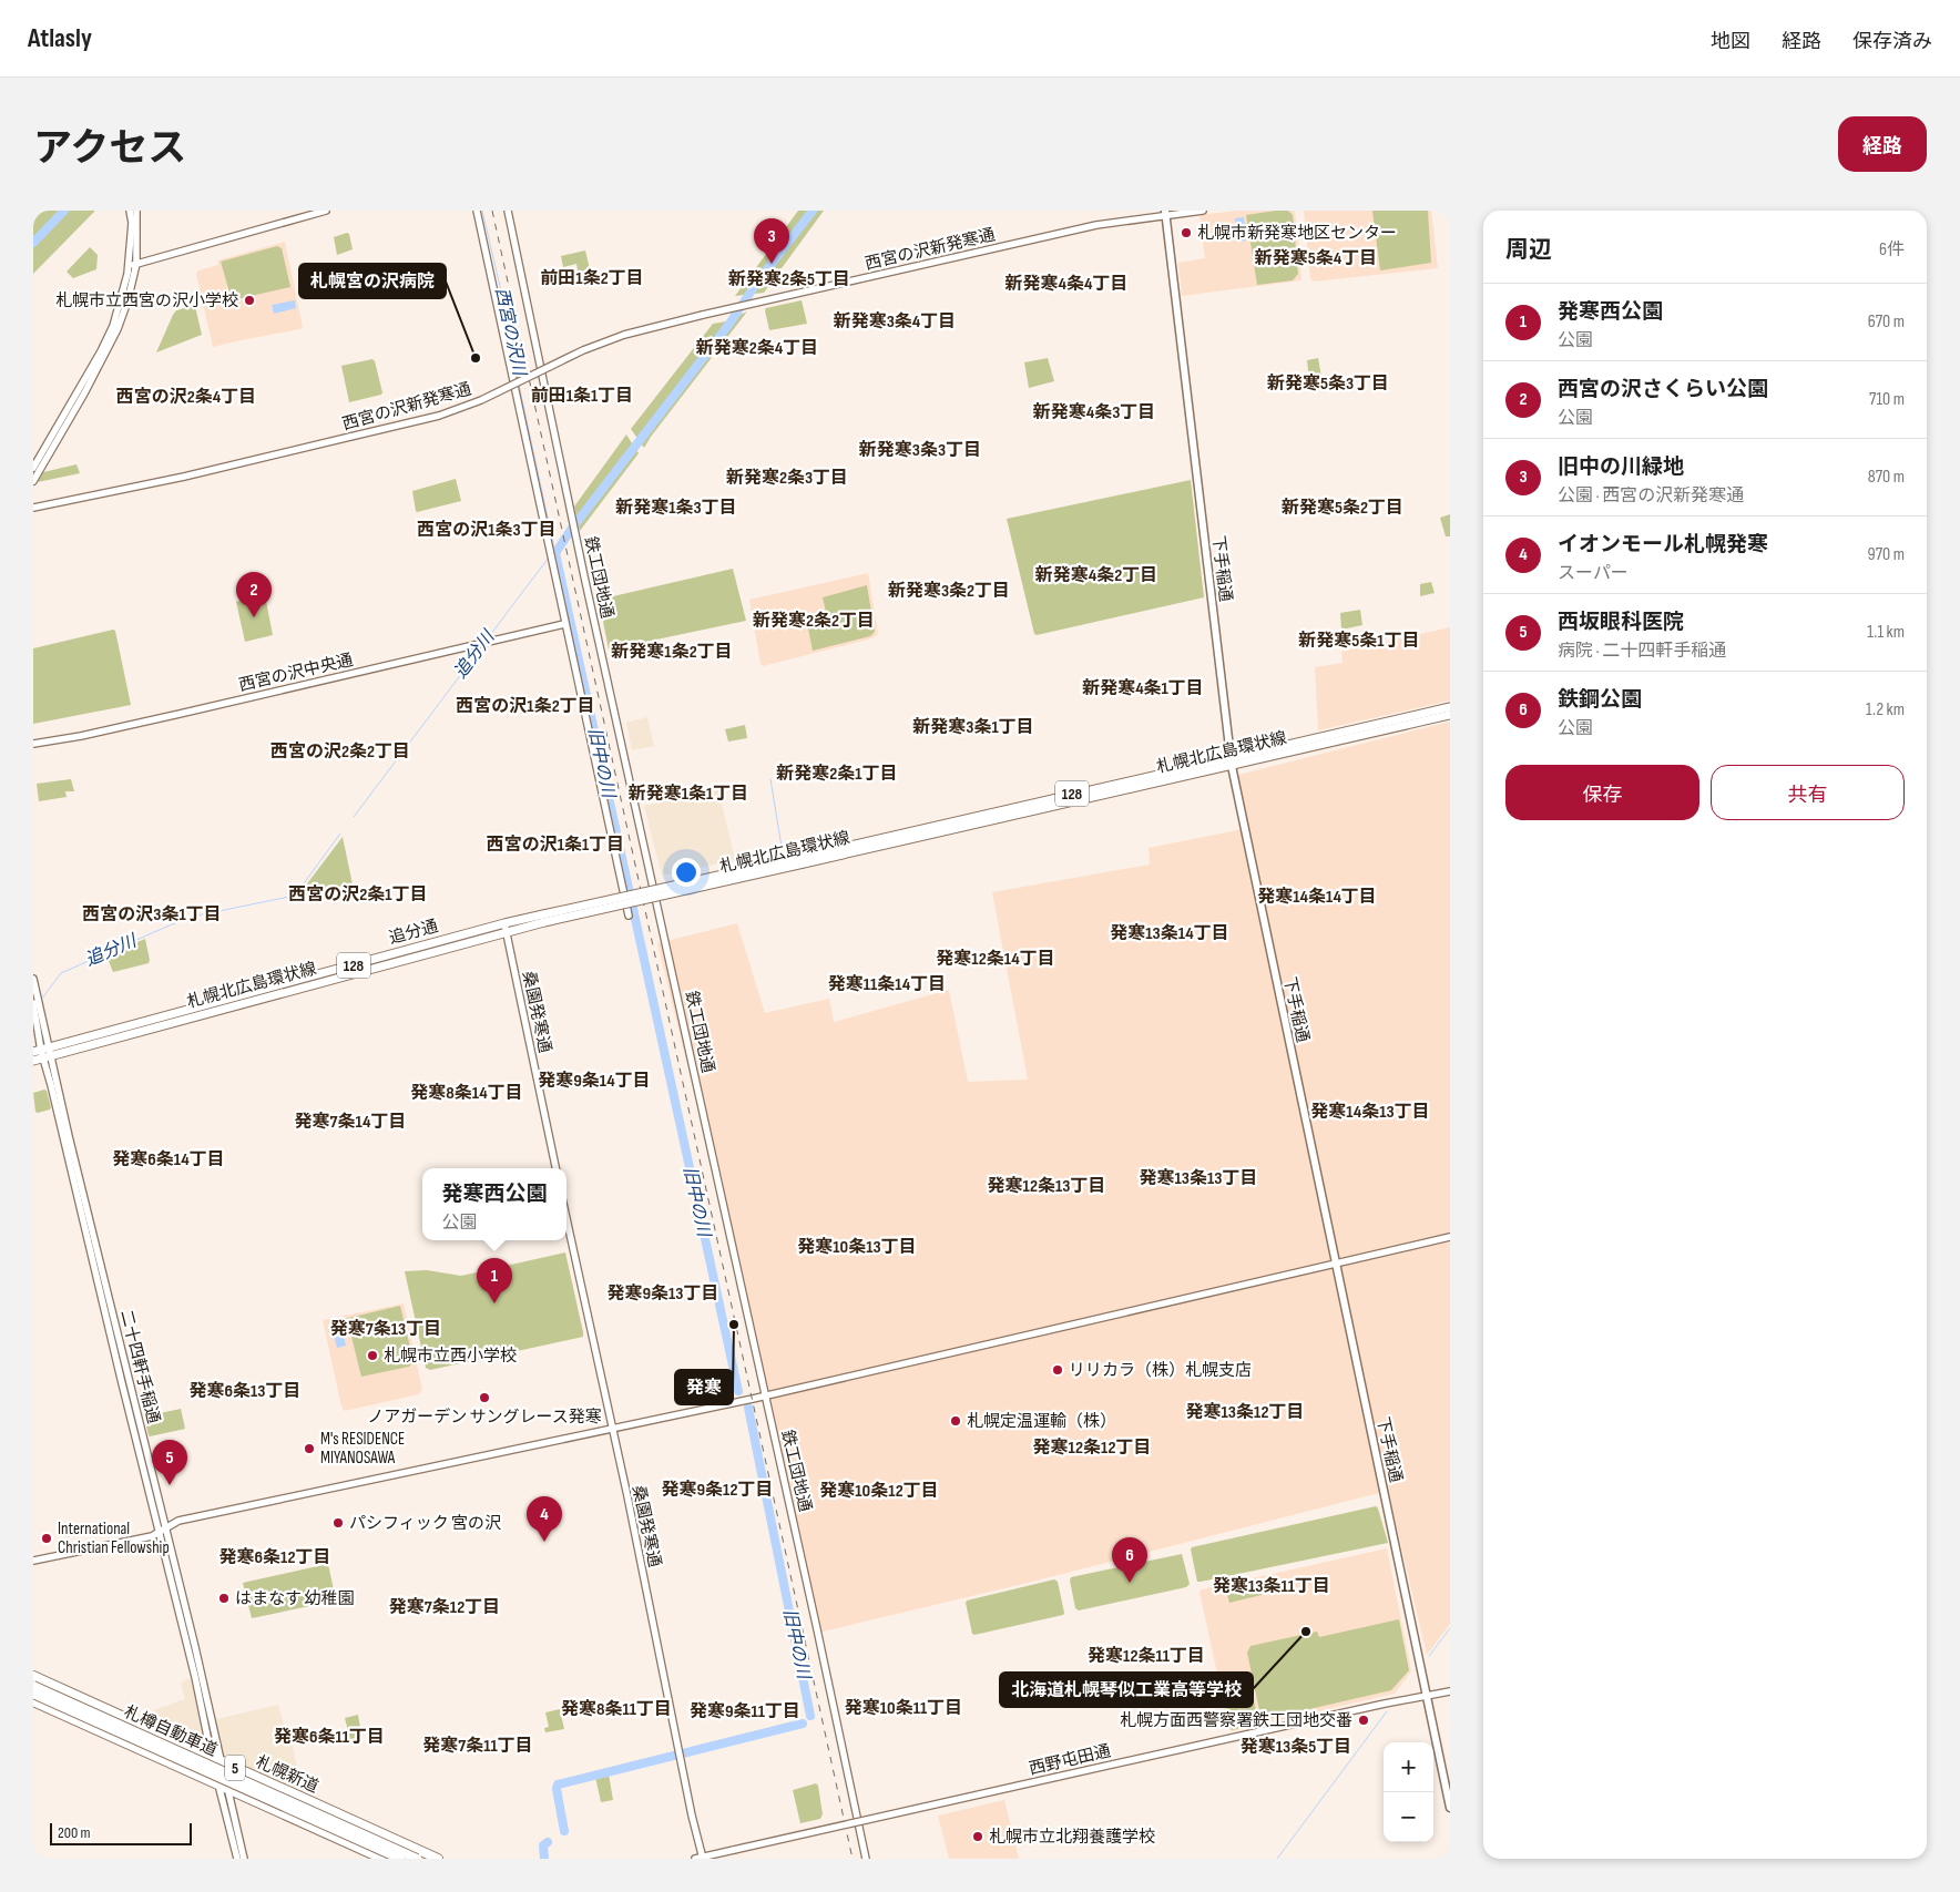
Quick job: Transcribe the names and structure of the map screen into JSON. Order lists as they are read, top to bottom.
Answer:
{
  "streets": {
    "highway": ["札樽自動車道", "5", "札幌新道"],
    "main road": [
      "下手稲通",
      "札幌北広島環状線",
      "128",
      "追分通"
    ],
    "street": [
      "西宮の沢新発寒通",
      "鉄工団地通",
      "西宮の沢中央通",
      "桑園発寒通",
      "二十四軒手稲通",
      "西野屯田通"
    ]
  },
  "crossings": [
    ["西宮の沢新発寒通", "下手稲通"],
    ["下手稲通", "札幌北広島環状線"],
    ["下手稲通", "西野屯田通"],
    ["札幌北広島環状線", "追分通"],
    ["札幌北広島環状線", "桑園発寒通"],
    ["札幌北広島環状線", "二十四軒手稲通"],
    ["追分通", "桑園発寒通"],
    ["桑園発寒通", "西野屯田通"],
    ["二十四軒手稲通", "5"],
    ["二十四軒手稲通", "札幌新道"]
  ],
  "districts": [
    "新発寒5条4丁目",
    "前田1条2丁目",
    "新発寒2条5丁目",
    "新発寒4条4丁目",
    "新発寒3条4丁目",
    "新発寒2条4丁目",
    "新発寒5条3丁目",
    "前田1条1丁目",
    "西宮の沢2条4丁目",
    "新発寒4条3丁目",
    "新発寒3条3丁目",
    "新発寒2条3丁目",
    "新発寒1条3丁目",
    "新発寒5条2丁目",
    "西宮の沢1条3丁目",
    "新発寒4条2丁目",
    "新発寒3条2丁目",
    "新発寒2条2丁目",
    "新発寒5条1丁目",
    "新発寒1条2丁目",
    "新発寒4条1丁目",
    "西宮の沢1条2丁目",
    "新発寒3条1丁目",
    "西宮の沢2条2丁目",
    "新発寒2条1丁目",
    "新発寒1条1丁目",
    "西宮の沢1条1丁目",
    "西宮の沢2条1丁目",
    "発寒14条14丁目",
    "西宮の沢3条1丁目",
    "発寒13条14丁目",
    "発寒12条14丁目",
    "発寒11条14丁目",
    "発寒9条14丁目",
    "発寒8条14丁目",
    "発寒14条13丁目",
    "発寒7条14丁目",
    "発寒6条14丁目",
    "発寒13条13丁目",
    "発寒12条13丁目",
    "発寒10条13丁目",
    "発寒9条13丁目",
    "発寒7条13丁目",
    "発寒6条13丁目",
    "発寒13条12丁目",
    "発寒12条12丁目",
    "発寒9条12丁目",
    "発寒10条12丁目",
    "発寒6条12丁目",
    "発寒13条11丁目",
    "発寒7条12丁目",
    "発寒12条11丁目",
    "発寒10条11丁目",
    "発寒8条11丁目",
    "発寒9条11丁目",
    "発寒6条11丁目",
    "発寒7条11丁目",
    "発寒13条5丁目"
  ],
  "water": ["西宮の沢川", "追分川", "旧中の川"],
  "places": [
    "札幌市新発寒地区センター",
    "札幌市立西宮の沢小学校",
    "札幌宮の沢病院",
    "発寒",
    "札幌市立西小学校",
    "リリカラ（株）札幌支店",
    "ノアガーデン サングレース発寒",
    "札幌定温運輸（株）",
    "M's RESIDENCE MIYANOSAWA",
    "パシフィック 宮の沢",
    "International Christian Fellowship",
    "はまなす 幼稚園",
    "北海道札幌琴似工業高等学校",
    "札幌方面西警察署鉄工団地交番",
    "札幌市立北翔養護学校"
  ],
  "scale_bar": "200 m",
  "page": {
    "header": "Atlasly",
    "nav": ["地図", "経路", "保存済み"],
    "title": "アクセス",
    "buttons": [
      "経路",
      ["保存", "共有"]
    ],
    "heading": ["周辺", "6件"],
    "pins": [
      "3",
      "2",
      "1",
      "5",
      "4",
      "6"
    ],
    "list": [
      {
        "mark": "1",
        "name": "発寒西公園",
        "note": "公園",
        "value": "670 m"
      },
      {
        "mark": "2",
        "name": "西宮の沢さくらい公園",
        "note": "公園",
        "value": "710 m"
      },
      {
        "mark": "3",
        "name": "旧中の川緑地",
        "note": "公園 · 西宮の沢新発寒通",
        "value": "870 m"
      },
      {
        "mark": "4",
        "name": "イオンモール札幌発寒",
        "note": "スーパー",
        "value": "970 m"
      },
      {
        "mark": "5",
        "name": "西坂眼科医院",
        "note": "病院 · 二十四軒手稲通",
        "value": "1.1 km"
      },
      {
        "mark": "6",
        "name": "鉄鋼公園",
        "note": "公園",
        "value": "1.2 km"
      }
    ],
    "popup": ["発寒西公園", "公園"],
    "map_buttons": ["+", "−"],
    "scale": "200 m"
  }
}
